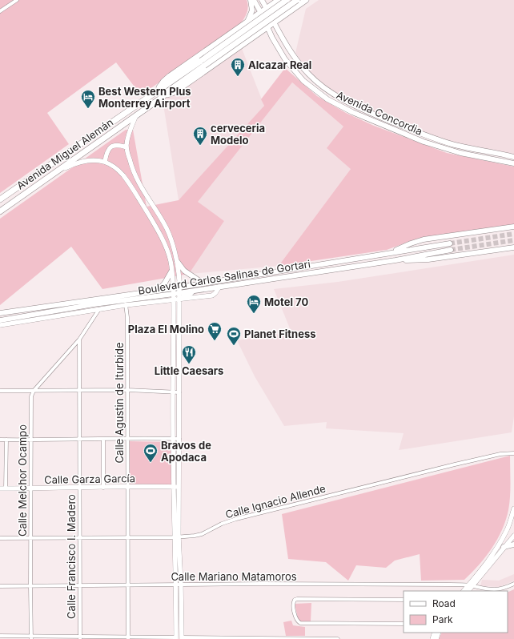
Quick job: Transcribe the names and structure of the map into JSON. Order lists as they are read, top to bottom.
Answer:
{
  "streets": {
    "highway": ["Avenida Miguel Alemán"],
    "main road": ["Avenida Concordia", "Boulevard Carlos Salinas de Gortari"],
    "street": [
      "Calle Agustin de Iturbide",
      "Calle Garza García",
      "Calle Melchor Ocampo",
      "Calle Ignacio Allende",
      "Calle Francisco I. Madero",
      "Calle Mariano Matamoros"
    ]
  },
  "crossings": [
    ["Boulevard Carlos Salinas de Gortari", "Calle Agustin de Iturbide"],
    ["Calle Agustin de Iturbide", "Calle Garza García"],
    ["Calle Agustin de Iturbide", "Calle Ignacio Allende"],
    ["Calle Agustin de Iturbide", "Calle Mariano Matamoros"],
    ["Calle Garza García", "Calle Melchor Ocampo"],
    ["Calle Garza García", "Calle Francisco I. Madero"],
    ["Calle Melchor Ocampo", "Calle Ignacio Allende"],
    ["Calle Melchor Ocampo", "Calle Mariano Matamoros"],
    ["Calle Ignacio Allende", "Calle Francisco I. Madero"],
    ["Calle Francisco I. Madero", "Calle Mariano Matamoros"]
  ],
  "places": {
    "building": ["Alcazar Real", "cerveceria Modelo"],
    "hotel": ["Best Western Plus Monterrey Airport", "Motel 70"],
    "supermarket": ["Plaza El Molino"],
    "sports": ["Planet Fitness", "Bravos de Apodaca"],
    "restaurant": ["Little Caesars"]
  },
  "legend": ["Road", "Park"]
}
